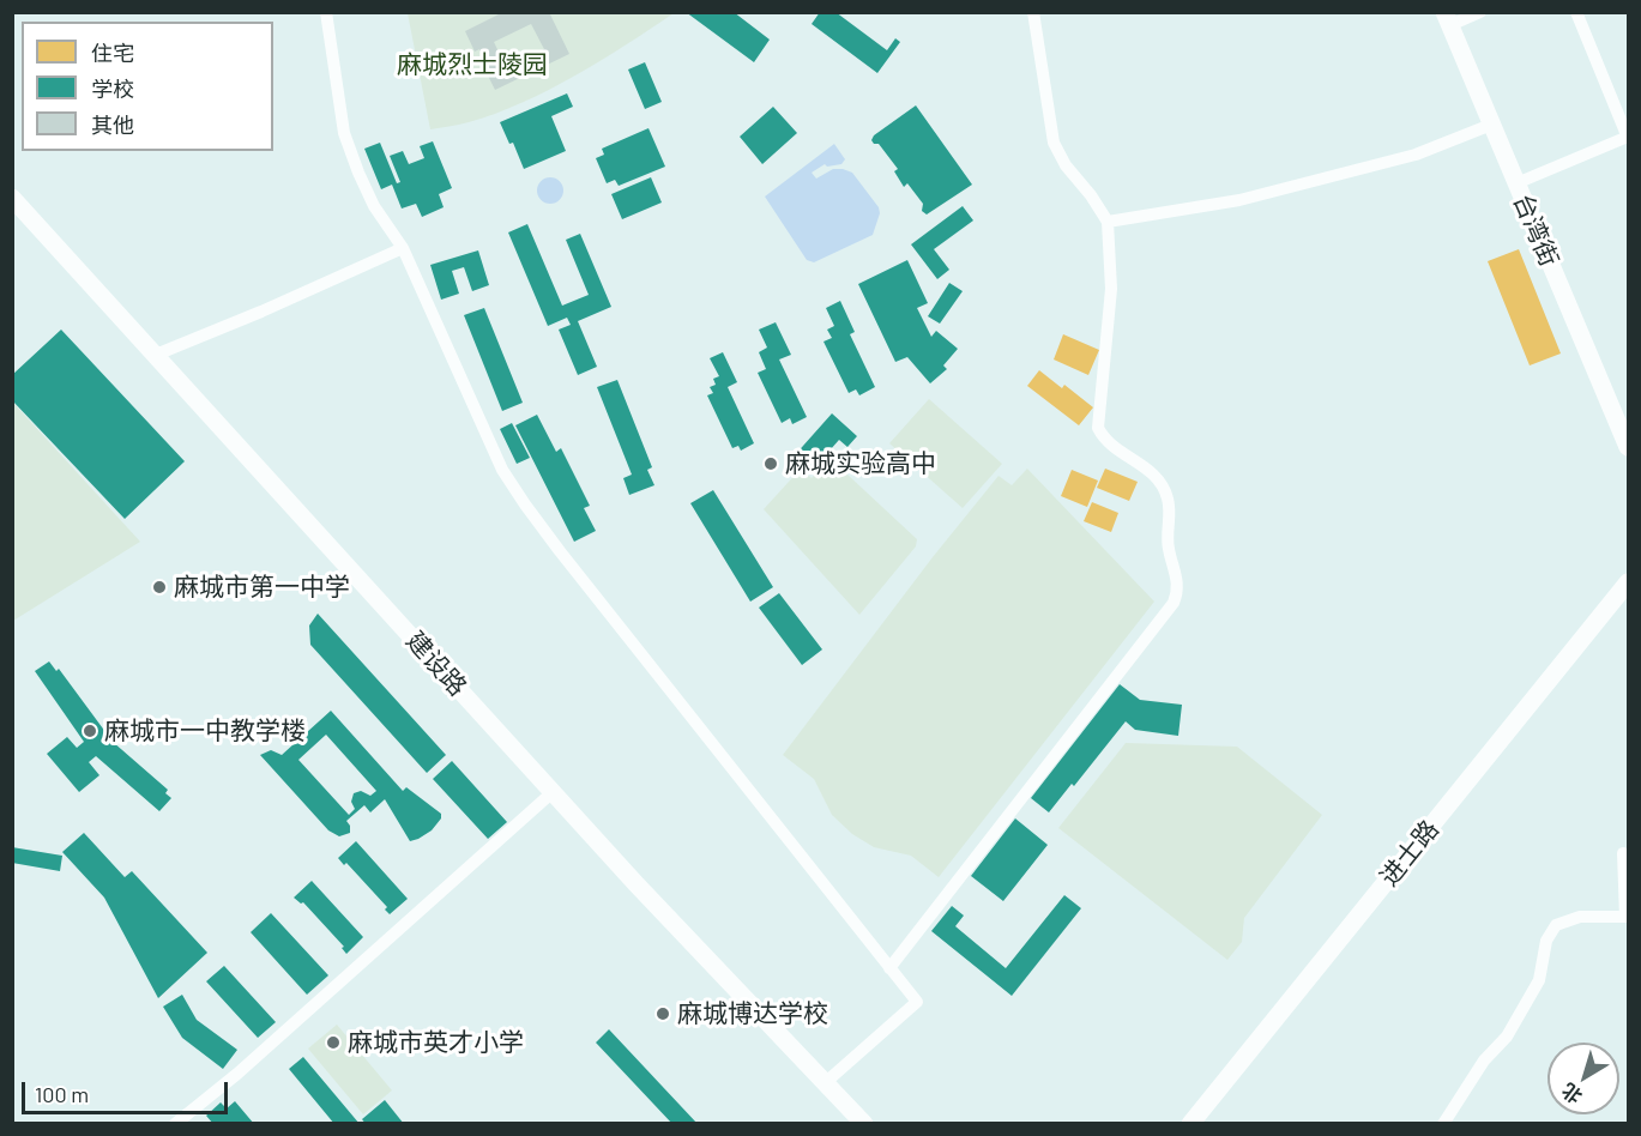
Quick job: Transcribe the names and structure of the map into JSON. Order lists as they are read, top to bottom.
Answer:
{
  "streets": {
    "main road": ["台湾街", "建设路", "进士路"]
  },
  "parks": ["麻城烈士陵园"],
  "places": [
    "麻城实验高中",
    "麻城市第一中学",
    "麻城市一中教学楼",
    "麻城博达学校",
    "麻城市英才小学"
  ],
  "legend": ["住宅", "学校", "其他"],
  "scale_bar": "100 m",
  "north": "bottom left"
}
